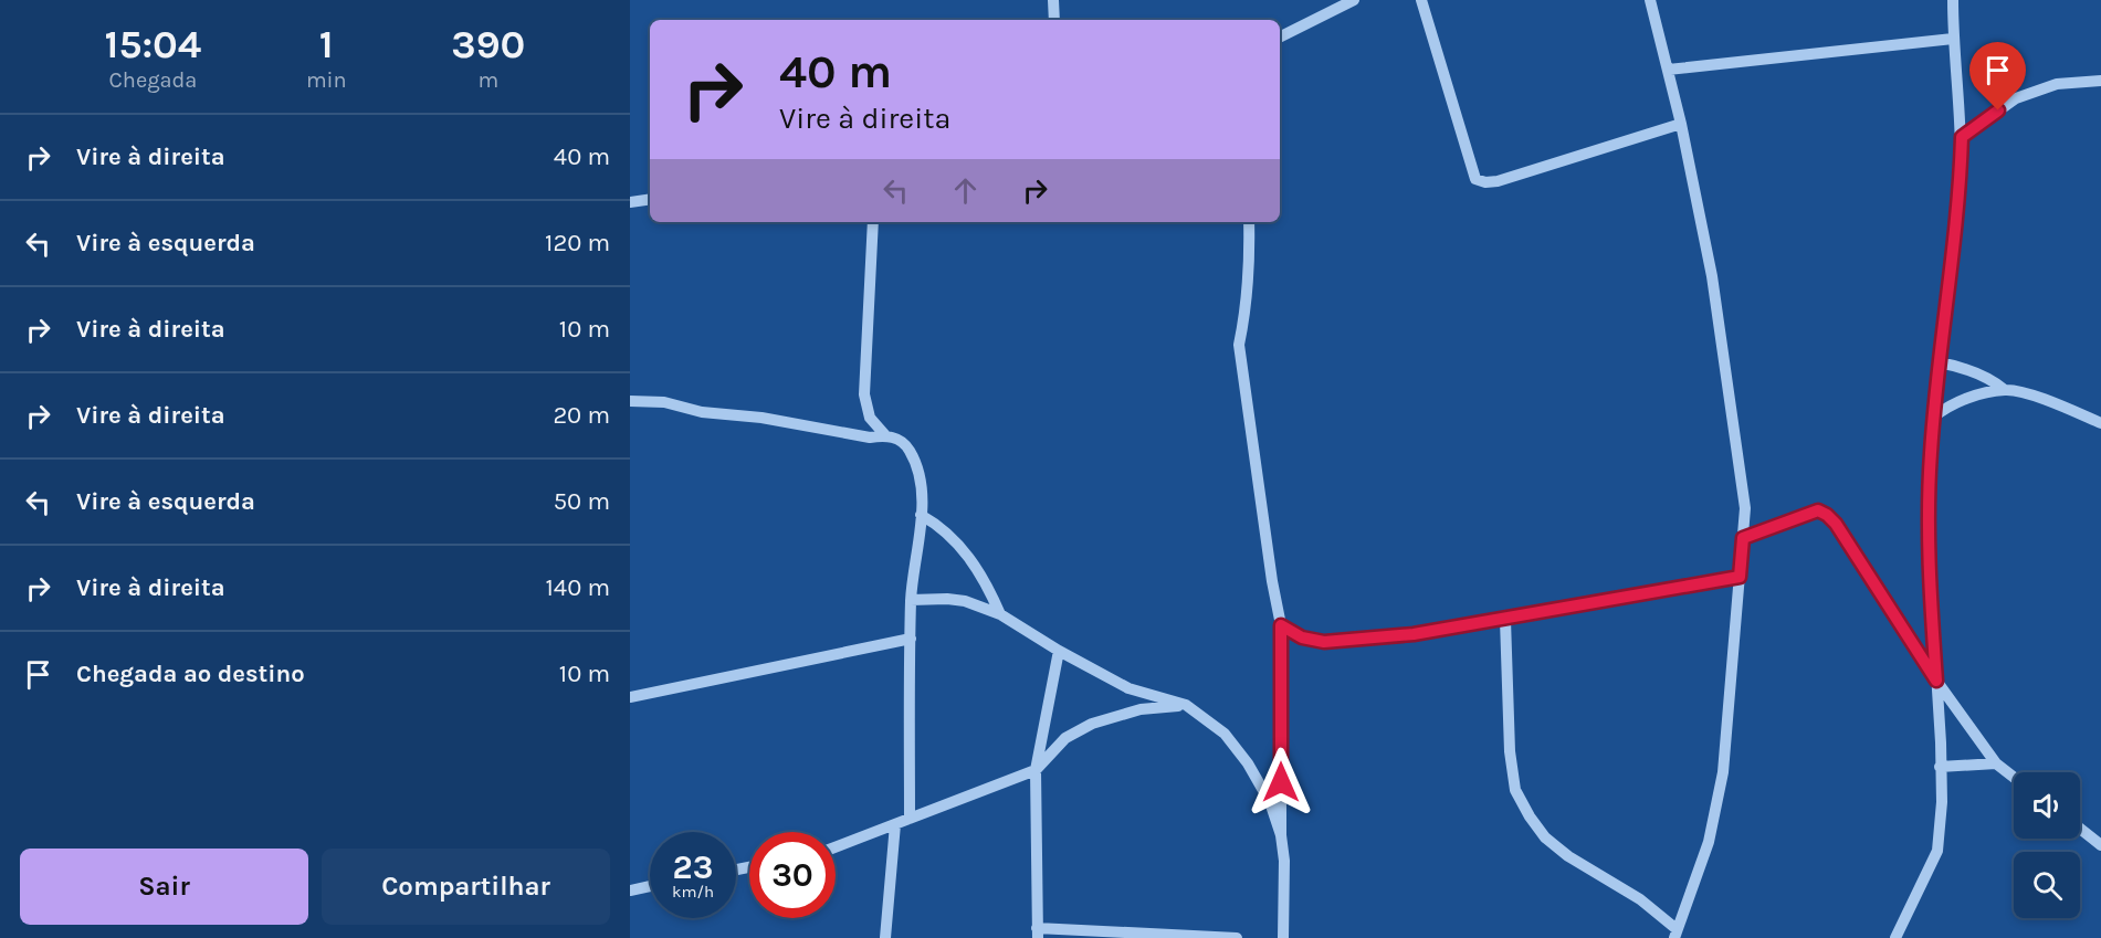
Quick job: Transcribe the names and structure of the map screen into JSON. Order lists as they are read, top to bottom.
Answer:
{
  "page": {
    "eta": [
      "15:04",
      "Chegada",
      "1",
      "min",
      "390",
      "m"
    ],
    "turn": ["40 m", "Vire à direita"],
    "list": [
      {
        "name": "Vire à direita",
        "value": "40 m"
      },
      {
        "name": "Vire à esquerda",
        "value": "120 m"
      },
      {
        "name": "Vire à direita",
        "value": "10 m"
      },
      {
        "name": "Vire à direita",
        "value": "20 m"
      },
      {
        "name": "Vire à esquerda",
        "value": "50 m"
      },
      {
        "name": "Vire à direita",
        "value": "140 m"
      },
      {
        "name": "Chegada ao destino",
        "value": "10 m"
      }
    ],
    "speed": "23 km/h",
    "limit": "30",
    "buttons": ["Sair", "Compartilhar"]
  }
}
